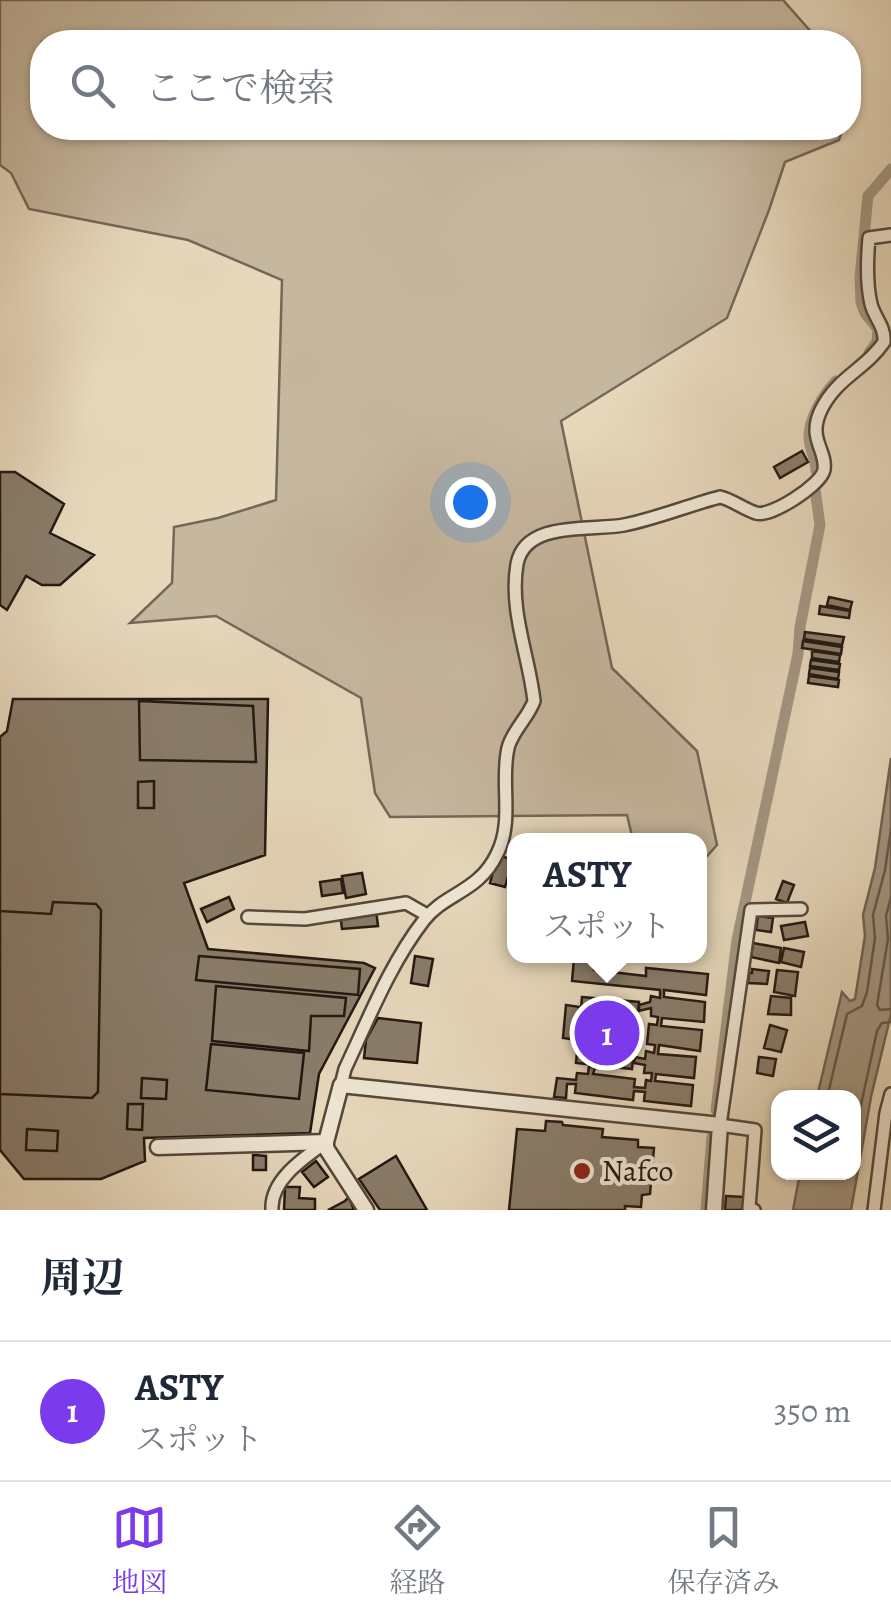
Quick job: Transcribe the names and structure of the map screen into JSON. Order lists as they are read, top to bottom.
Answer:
{
  "places": ["Nafco"],
  "page": {
    "search": "ここで検索",
    "popup": ["ASTY", "スポット"],
    "pins": "1",
    "heading": "周辺",
    "list": [
      {
        "mark": "1",
        "name": "ASTY",
        "note": "スポット",
        "value": "350 m"
      }
    ],
    "nav": ["地図", "経路", "保存済み"]
  }
}
